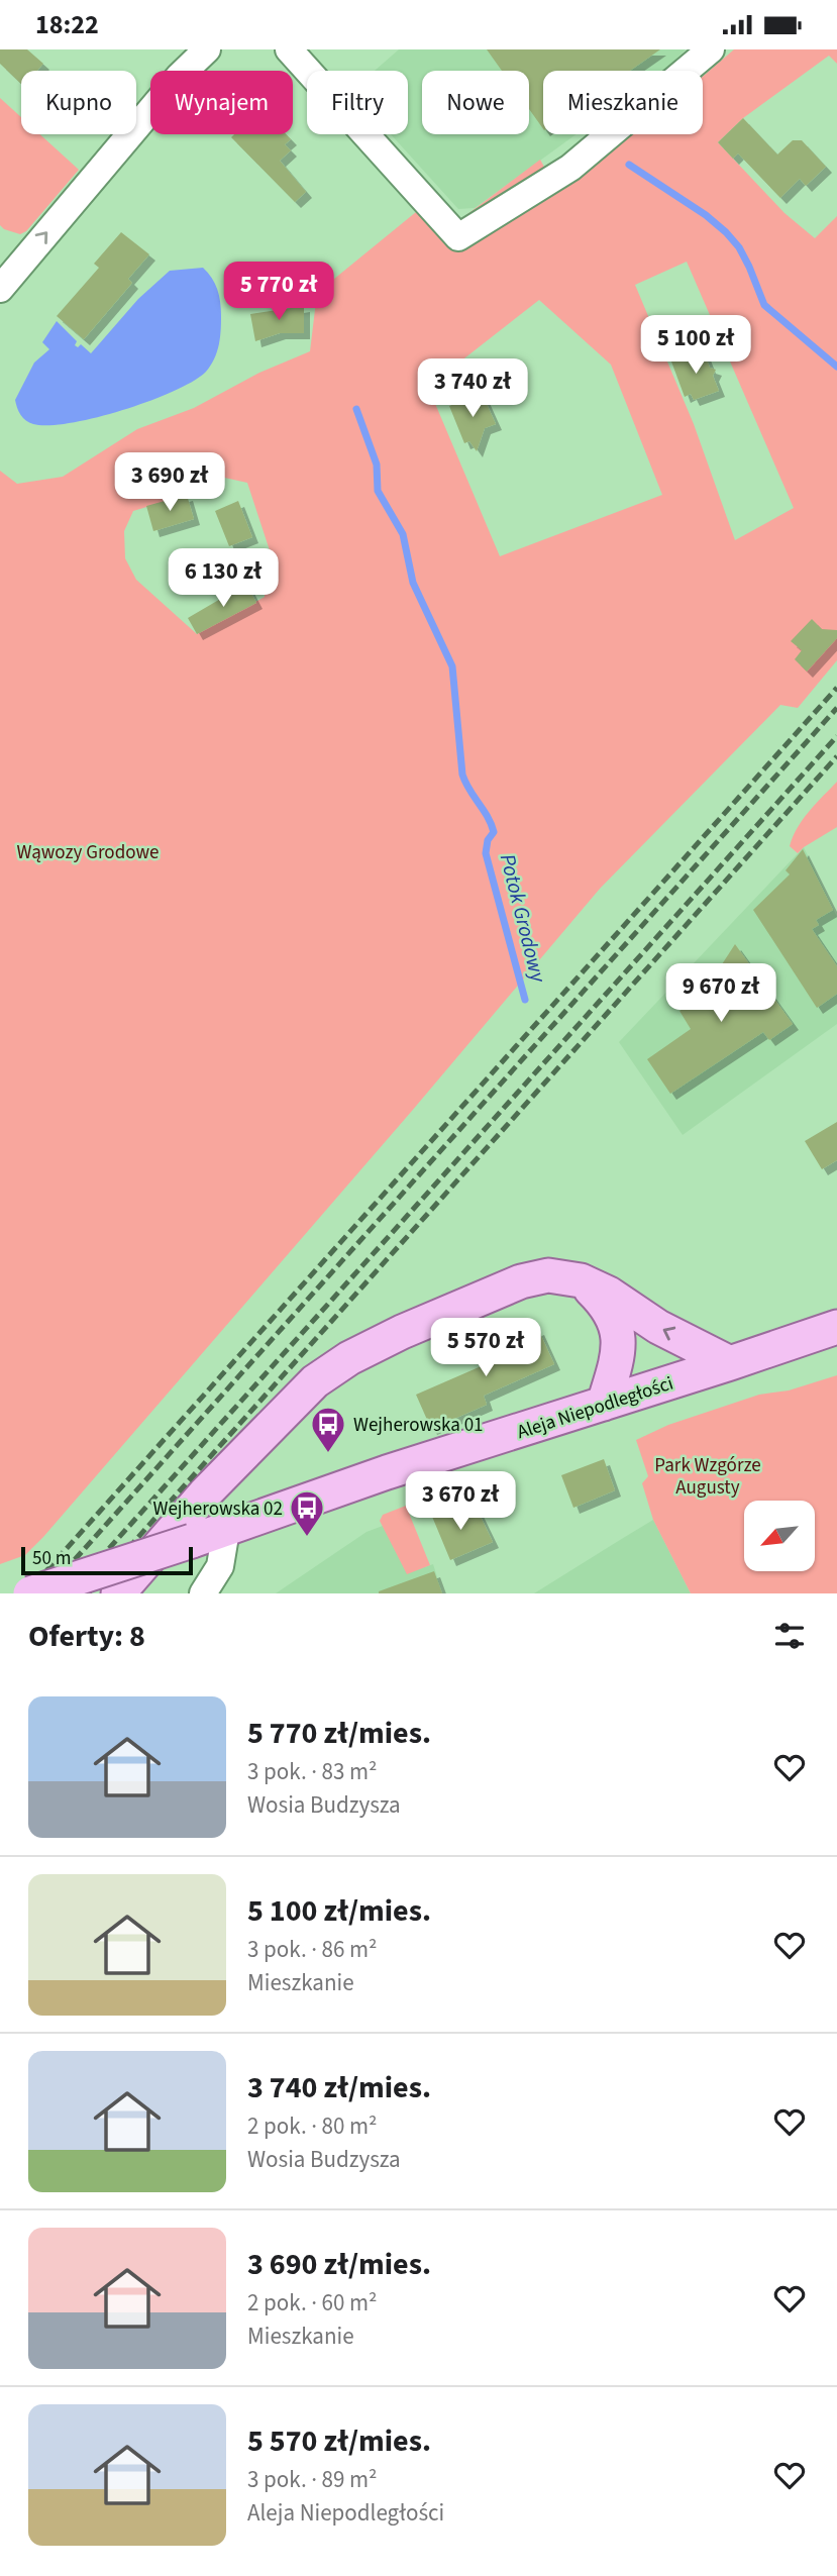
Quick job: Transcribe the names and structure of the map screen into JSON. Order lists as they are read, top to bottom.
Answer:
{
  "streets": {
    "main road": ["Aleja Niepodległości"]
  },
  "water": ["Potok Grodowy"],
  "parks": ["Wąwozy Grodowe", "Park Wzgórze Augusty"],
  "places": {
    "bus stop": ["Wejherowska 01", "Wejherowska 02"]
  },
  "scale_bar": "50 m",
  "north": "bottom left",
  "page": {
    "status": "18:22",
    "chip": [
      "Kupno",
      "Wynajem",
      "Filtry",
      "Nowe",
      "Mieszkanie"
    ],
    "price": [
      "5 770 zł",
      "5 100 zł",
      "3 740 zł",
      "3 690 zł",
      "6 130 zł",
      "9 670 zł",
      "5 570 zł",
      "3 670 zł"
    ],
    "scale": "50 m",
    "heading": "Oferty: 8",
    "list": [
      {
        "name": "5 770 zł/mies.",
        "note": "3 pok. · 83 m² · Wosia Budzysza"
      },
      {
        "name": "5 100 zł/mies.",
        "note": "3 pok. · 86 m² · Mieszkanie"
      },
      {
        "name": "3 740 zł/mies.",
        "note": "2 pok. · 80 m² · Wosia Budzysza"
      },
      {
        "name": "3 690 zł/mies.",
        "note": "2 pok. · 60 m² · Mieszkanie"
      },
      {
        "name": "5 570 zł/mies.",
        "note": "3 pok. · 89 m² · Aleja Niepodległości"
      }
    ]
  }
}
